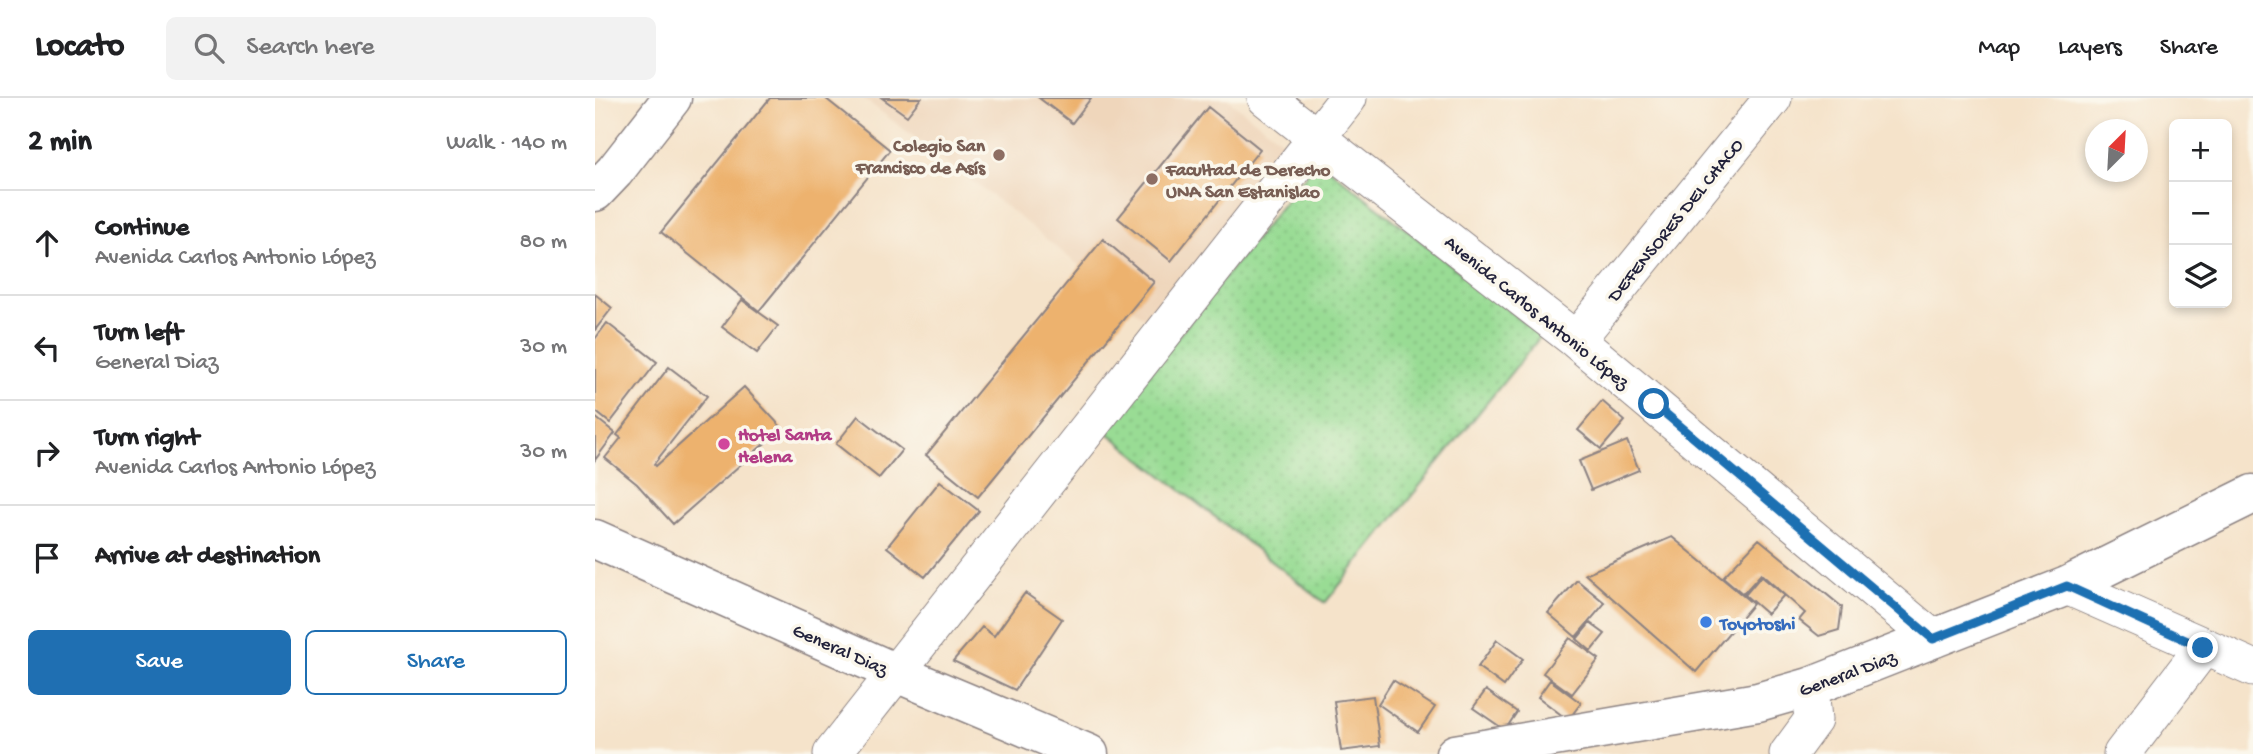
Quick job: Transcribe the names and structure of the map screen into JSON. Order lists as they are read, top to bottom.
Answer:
{
  "streets": {
    "street": ["DEFENSORES DEL CHACO", "Avenida Carlos Antonio López", "General Diaz"]
  },
  "crossings": [
    ["DEFENSORES DEL CHACO", "Avenida Carlos Antonio López"],
    ["Avenida Carlos Antonio López", "General Diaz"]
  ],
  "places": [
    "Colegio San Francisco de Asís",
    "Facultad de Derecho UNA San Estanislao",
    "Hotel Santa Helena",
    "Toyotoshi"
  ],
  "north": "top right",
  "page": {
    "header": "Locato",
    "search": "Search here",
    "nav": ["Map", "Layers", "Share"],
    "heading": ["2 min", "Walk · 140 m"],
    "map_buttons": ["+", "−"],
    "list": [
      ["Continue", "Avenida Carlos Antonio López", "80 m"],
      ["Turn left", "General Diaz", "30 m"],
      ["Turn right", "Avenida Carlos Antonio López", "30 m"],
      "Arrive at destination"
    ],
    "buttons": ["Save", "Share"]
  }
}
